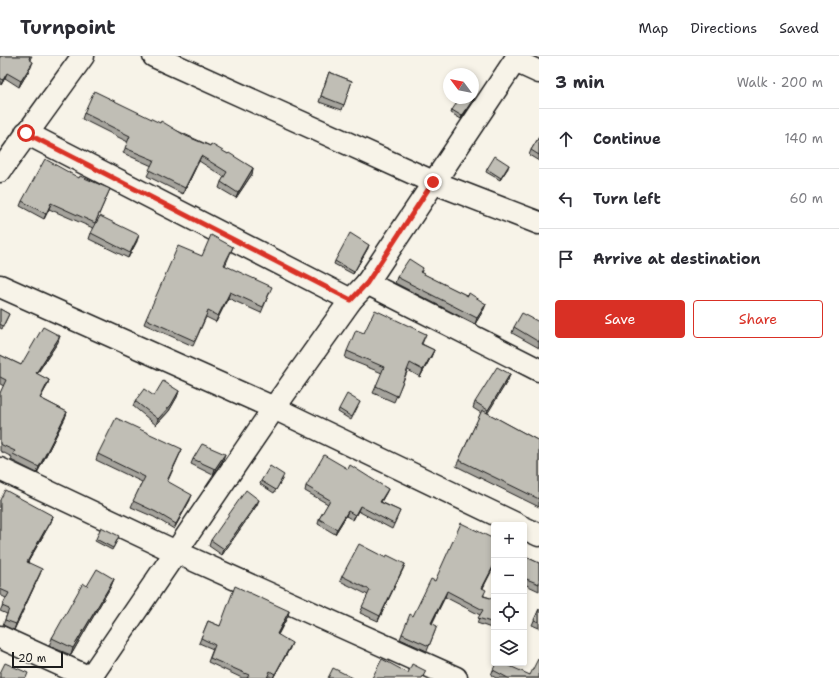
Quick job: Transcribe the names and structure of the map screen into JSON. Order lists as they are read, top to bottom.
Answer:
{
  "scale_bar": "20 m",
  "north": "top left",
  "page": {
    "header": "Turnpoint",
    "nav": ["Map", "Directions", "Saved"],
    "heading": ["3 min", "Walk · 200 m"],
    "list": [
      ["Continue", "140 m"],
      ["Turn left", "60 m"],
      "Arrive at destination"
    ],
    "buttons": ["Save", "Share"],
    "map_buttons": ["+", "−"],
    "scale": "20 m"
  }
}
